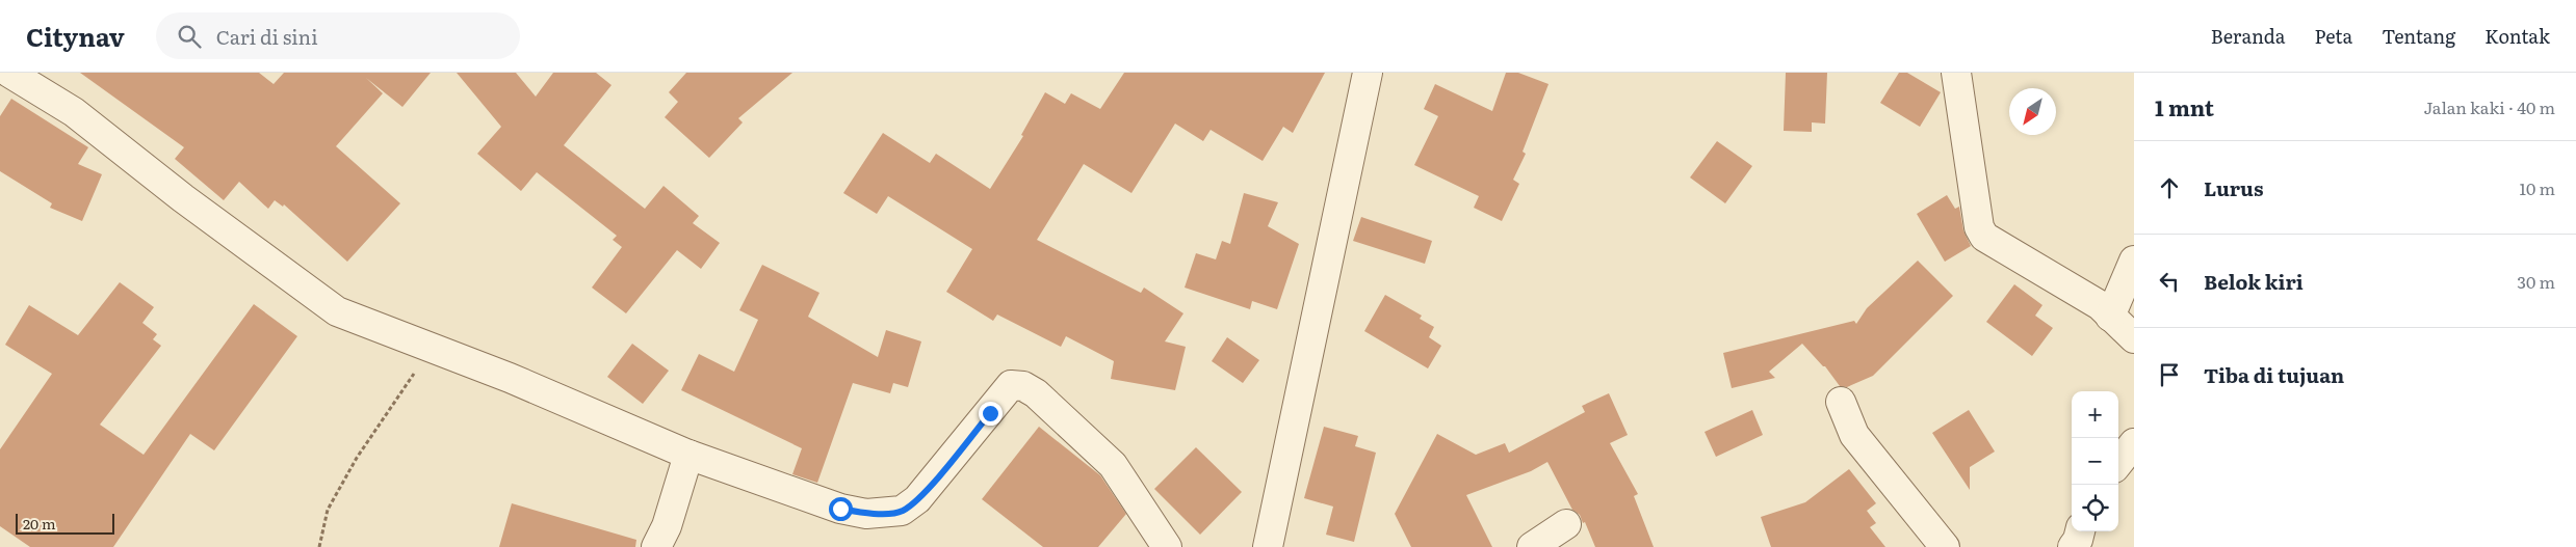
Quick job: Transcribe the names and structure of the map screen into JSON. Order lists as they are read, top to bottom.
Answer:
{
  "scale_bar": "20 m",
  "north": "bottom left",
  "page": {
    "header": "Citynav",
    "search": "Cari di sini",
    "nav": [
      "Beranda",
      "Peta",
      "Tentang",
      "Kontak"
    ],
    "heading": ["1 mnt", "Jalan kaki · 40 m"],
    "list": [
      ["Lurus", "10 m"],
      ["Belok kiri", "30 m"],
      "Tiba di tujuan"
    ],
    "map_buttons": ["+", "−"],
    "scale": "20 m"
  }
}
